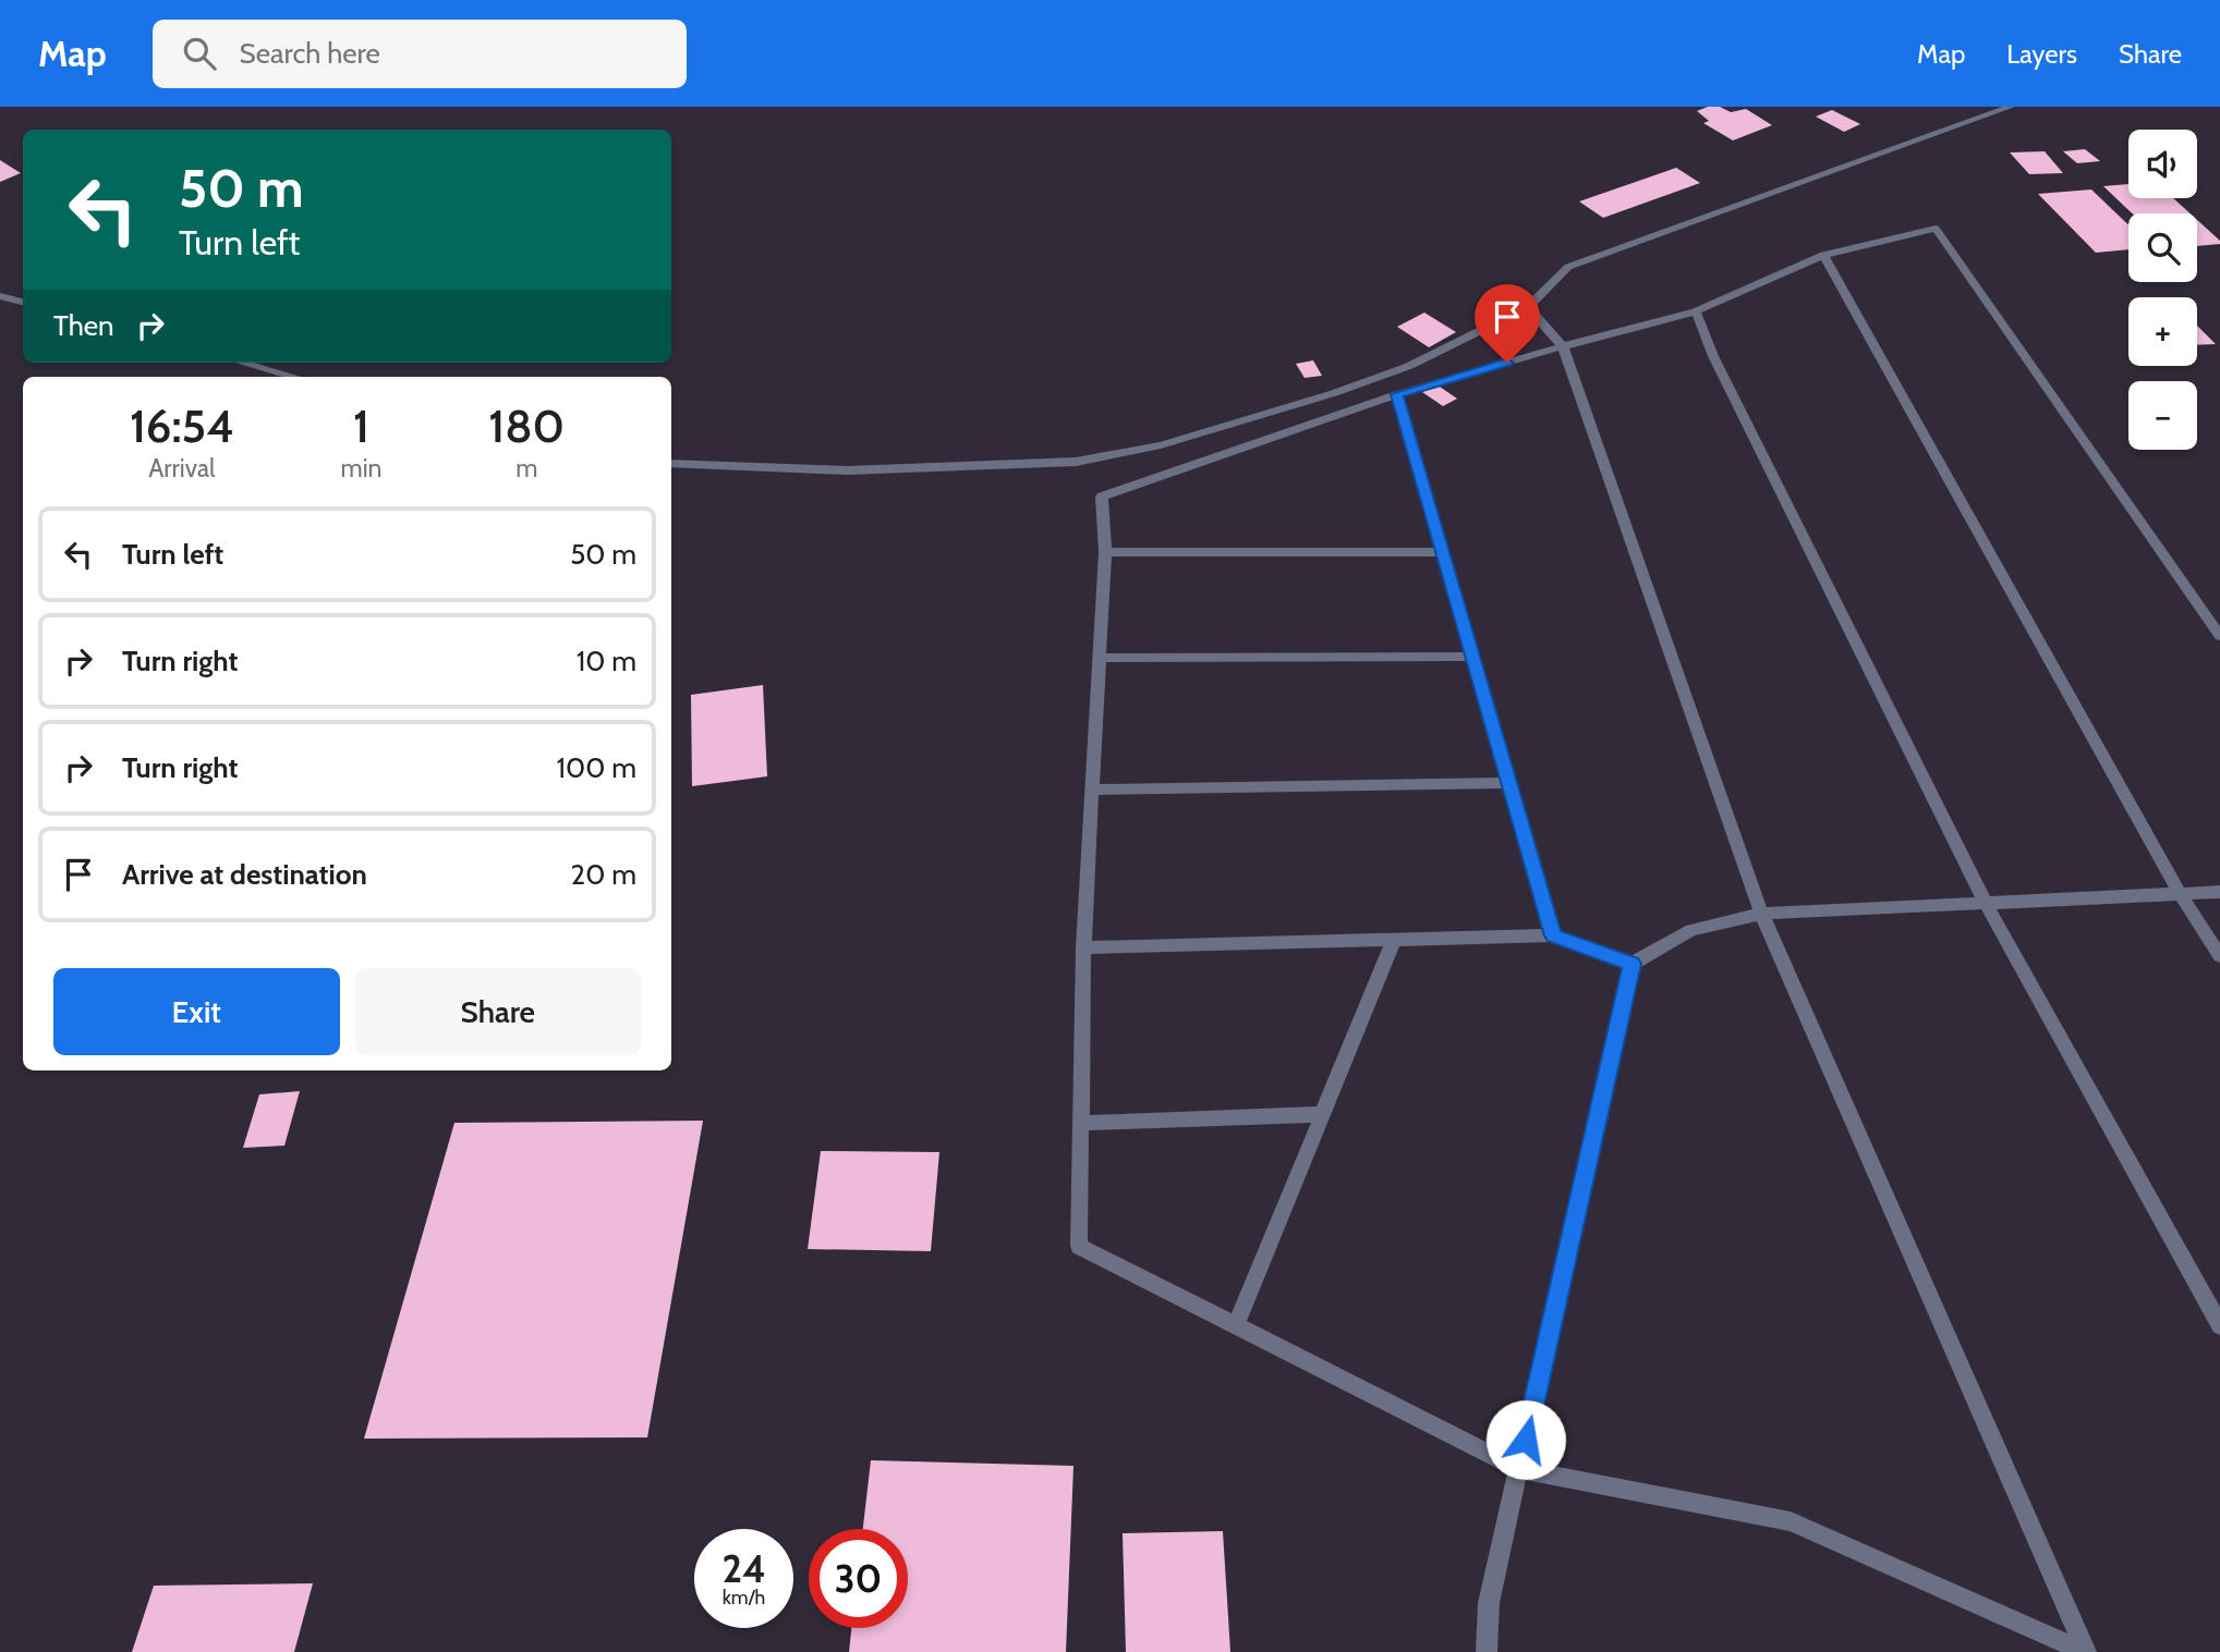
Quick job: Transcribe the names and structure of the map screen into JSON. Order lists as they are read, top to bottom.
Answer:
{
  "page": {
    "header": "Map",
    "search": "Search here",
    "nav": ["Map", "Layers", "Share"],
    "map_buttons": ["+", "−"],
    "turn": ["50 m", "Turn left"],
    "then": "Then",
    "eta": [
      "16:54",
      "Arrival",
      "1",
      "min",
      "180",
      "m"
    ],
    "list": [
      {
        "name": "Turn left",
        "value": "50 m"
      },
      {
        "name": "Turn right",
        "value": "10 m"
      },
      {
        "name": "Turn right",
        "value": "100 m"
      },
      {
        "name": "Arrive at destination",
        "value": "20 m"
      }
    ],
    "buttons": ["Exit", "Share"],
    "speed": "24 km/h",
    "limit": "30"
  }
}
